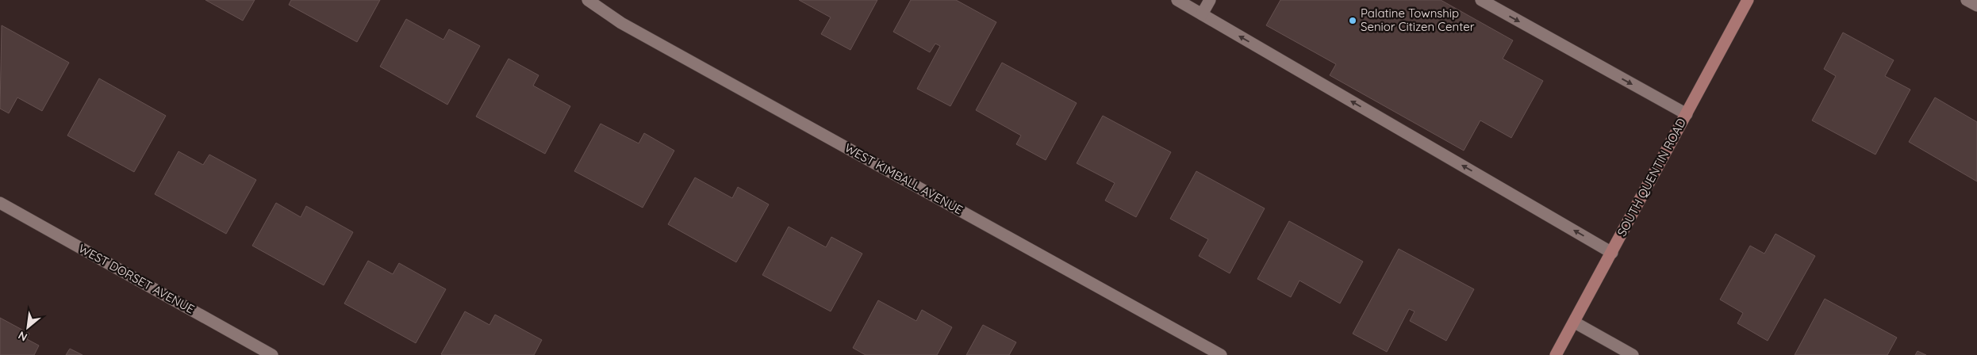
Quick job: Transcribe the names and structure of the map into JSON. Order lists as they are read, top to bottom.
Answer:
{
  "streets": {
    "main road": ["SOUTH QUENTIN ROAD"],
    "street": ["WEST KIMBALL AVENUE", "WEST DORSET AVENUE"]
  },
  "places": ["Palatine Township Senior Citizen Center"],
  "north": "bottom left"
}
